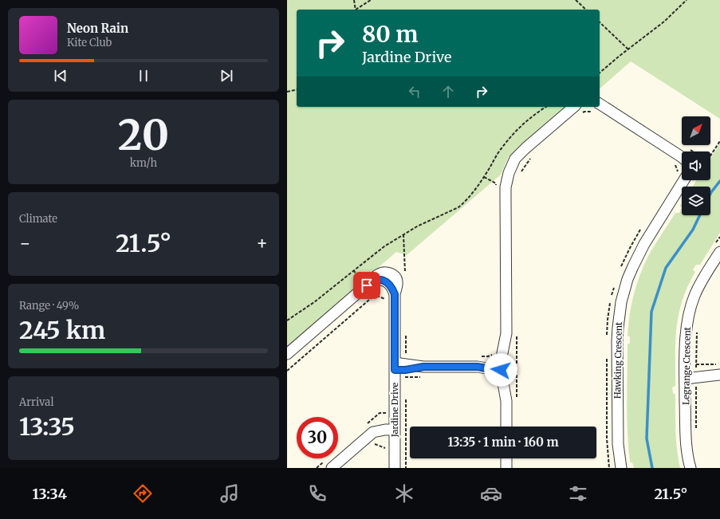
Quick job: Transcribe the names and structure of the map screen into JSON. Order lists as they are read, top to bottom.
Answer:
{
  "streets": {
    "street": ["Hawking Crescent", "Legrange Crescent", "Jardine Drive"]
  },
  "north": "top right",
  "page": {
    "turn": ["80 m", "Jardine Drive"],
    "song": ["Neon Rain", "Kite Club"],
    "tile": [
      ["20", "km/h"],
      "Climate",
      ["Range · 49%", "245 km"],
      ["Arrival", "13:35"]
    ],
    "heat": ["−", "21.5°", "+"],
    "limit": "30",
    "trip": "13:35 · 1 min · 160 m",
    "tabs": ["13:34", "21.5°"]
  }
}
